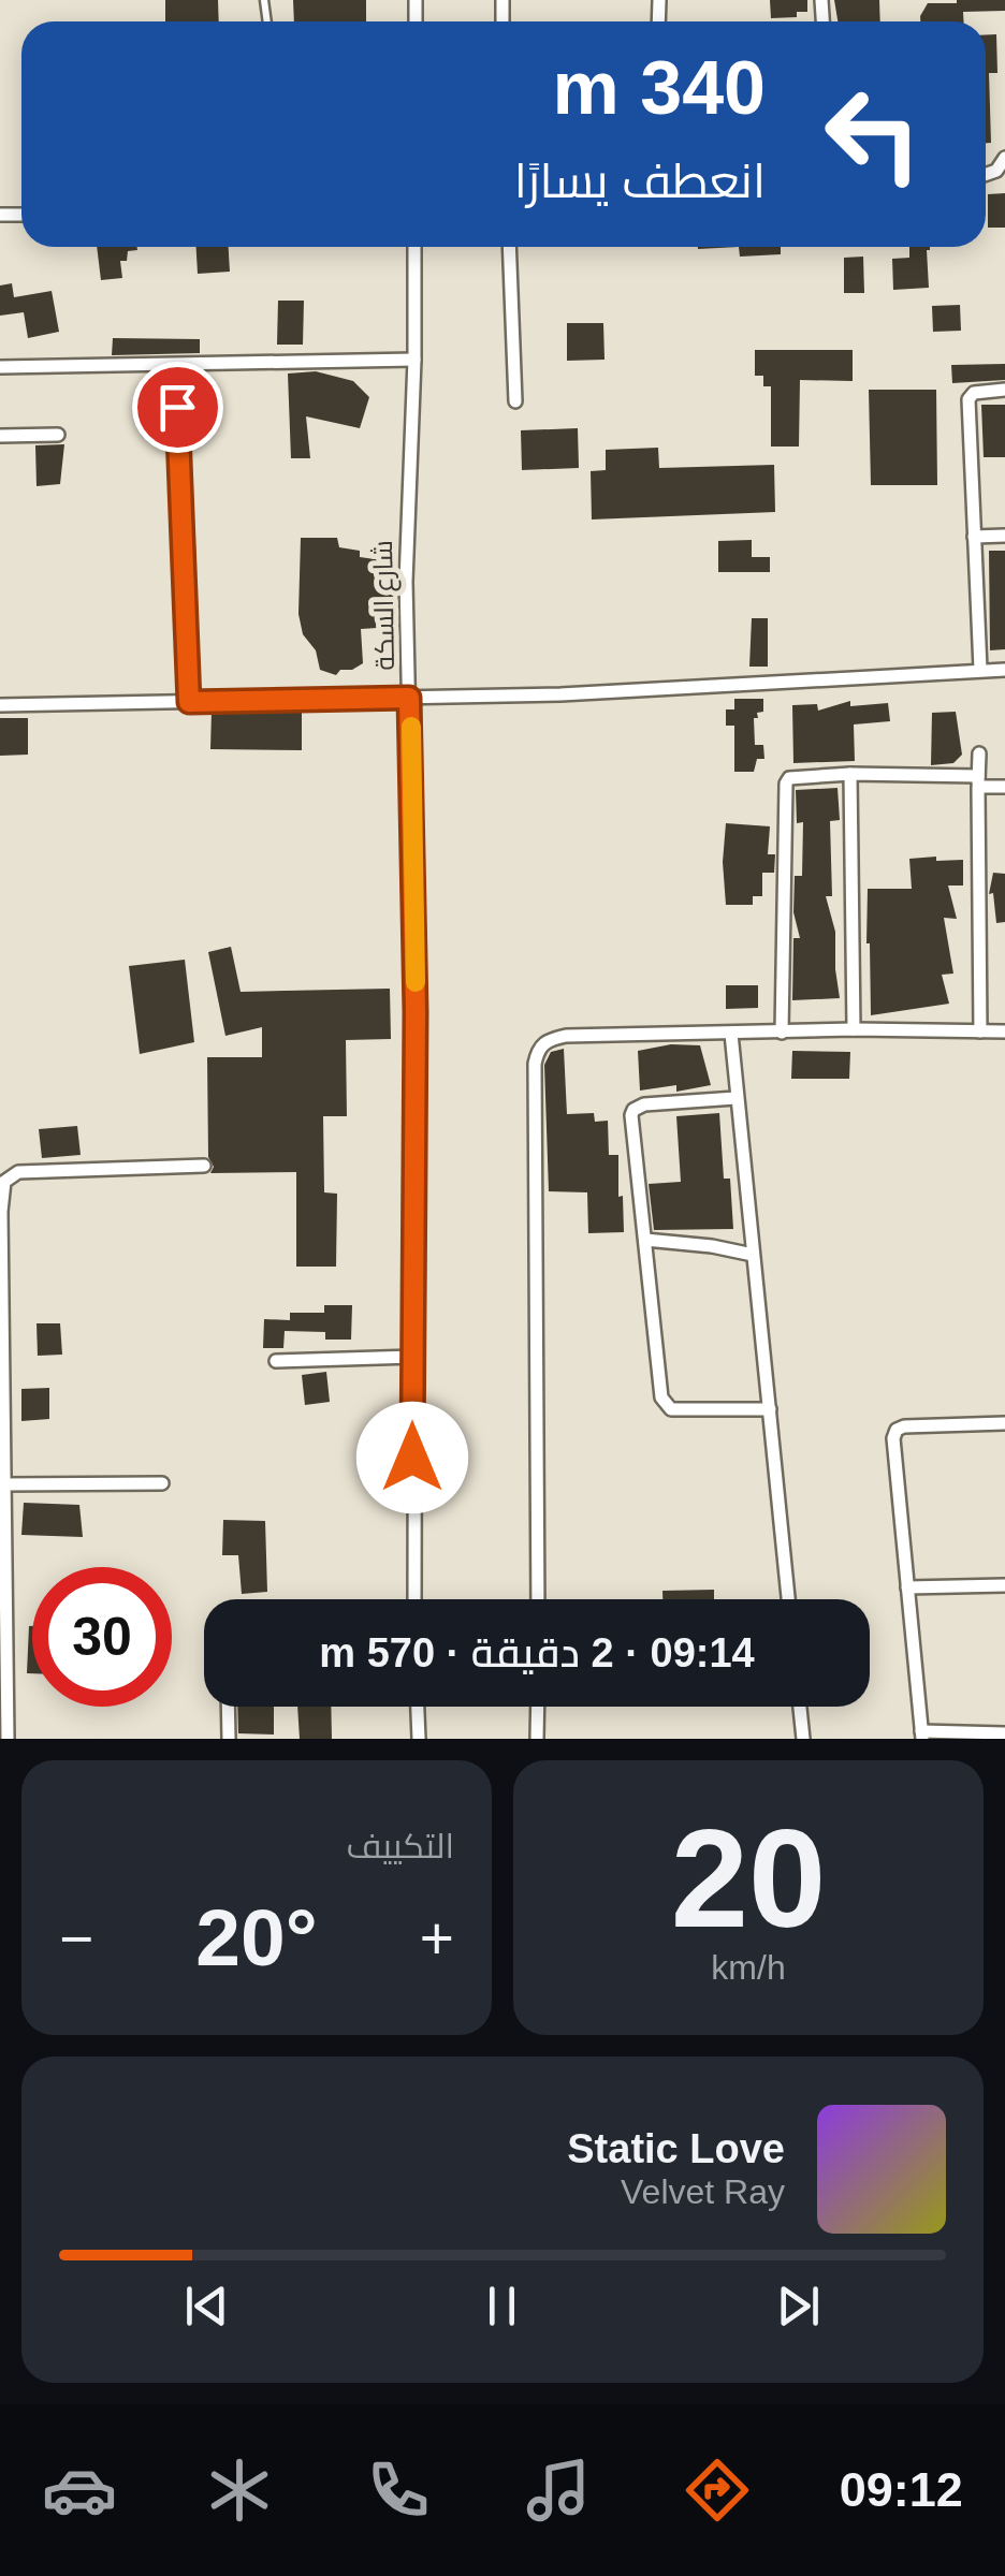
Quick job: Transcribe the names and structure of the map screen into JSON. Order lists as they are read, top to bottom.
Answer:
{
  "streets": {
    "street": ["شارع السكة"]
  },
  "page": {
    "turn": ["340 m", "انعطف يسارًا"],
    "limit": "30",
    "trip": "09:14 · 2 دقيقة · 570 m",
    "tile": [
      ["20", "km/h"],
      "التكييف"
    ],
    "heat": ["−", "20°", "+"],
    "song": ["Static Love", "Velvet Ray"],
    "tabs": "09:12"
  }
}
